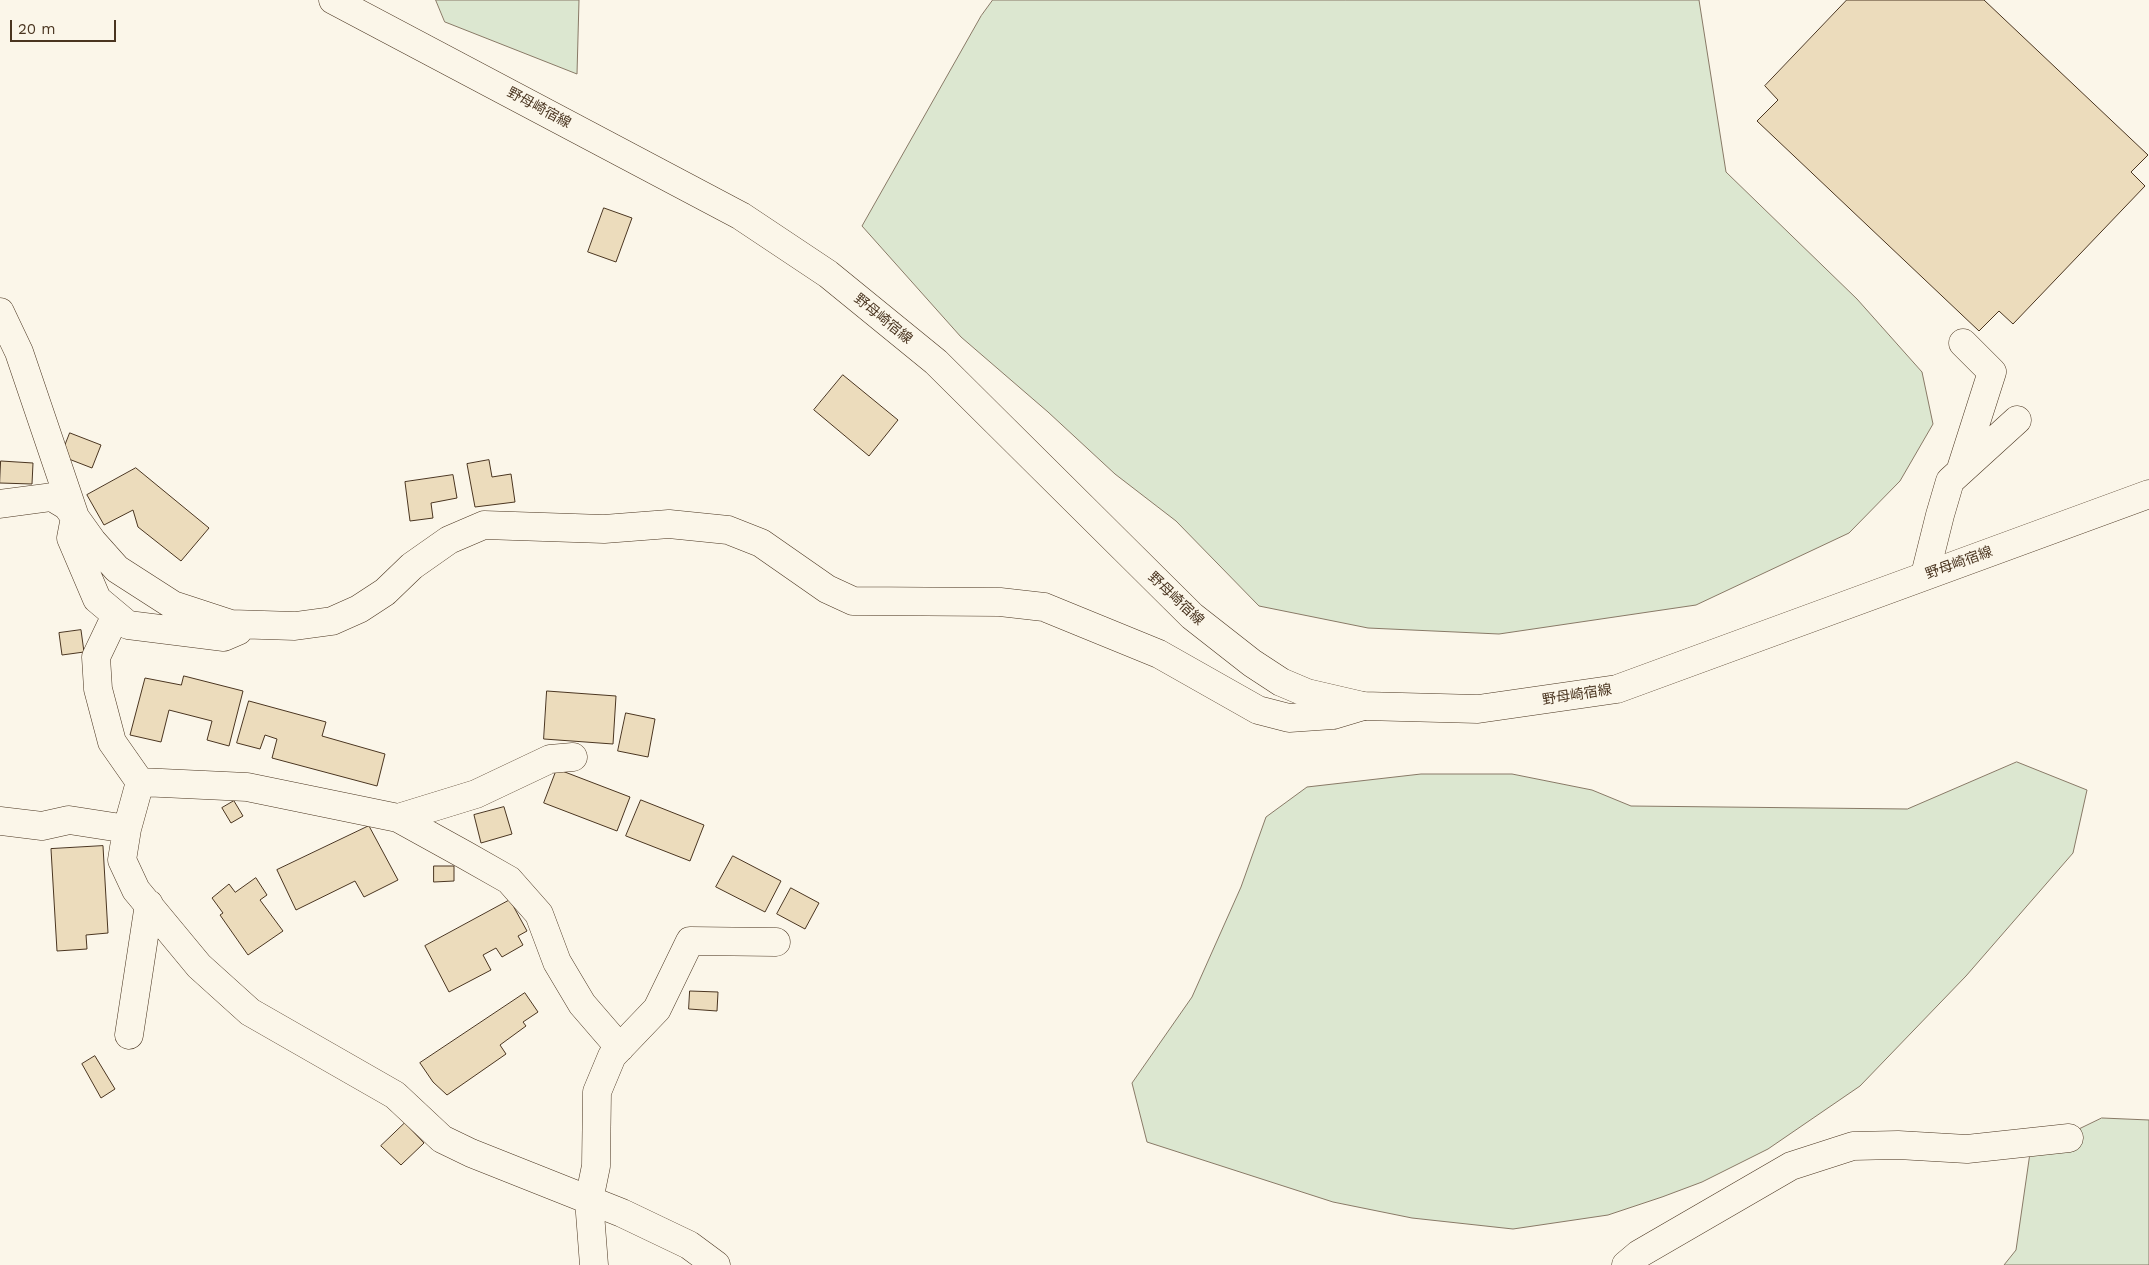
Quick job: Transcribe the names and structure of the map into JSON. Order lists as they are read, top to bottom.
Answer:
{
  "streets": {
    "street": ["野母崎宿線"]
  },
  "scale_bar": "20 m"
}
